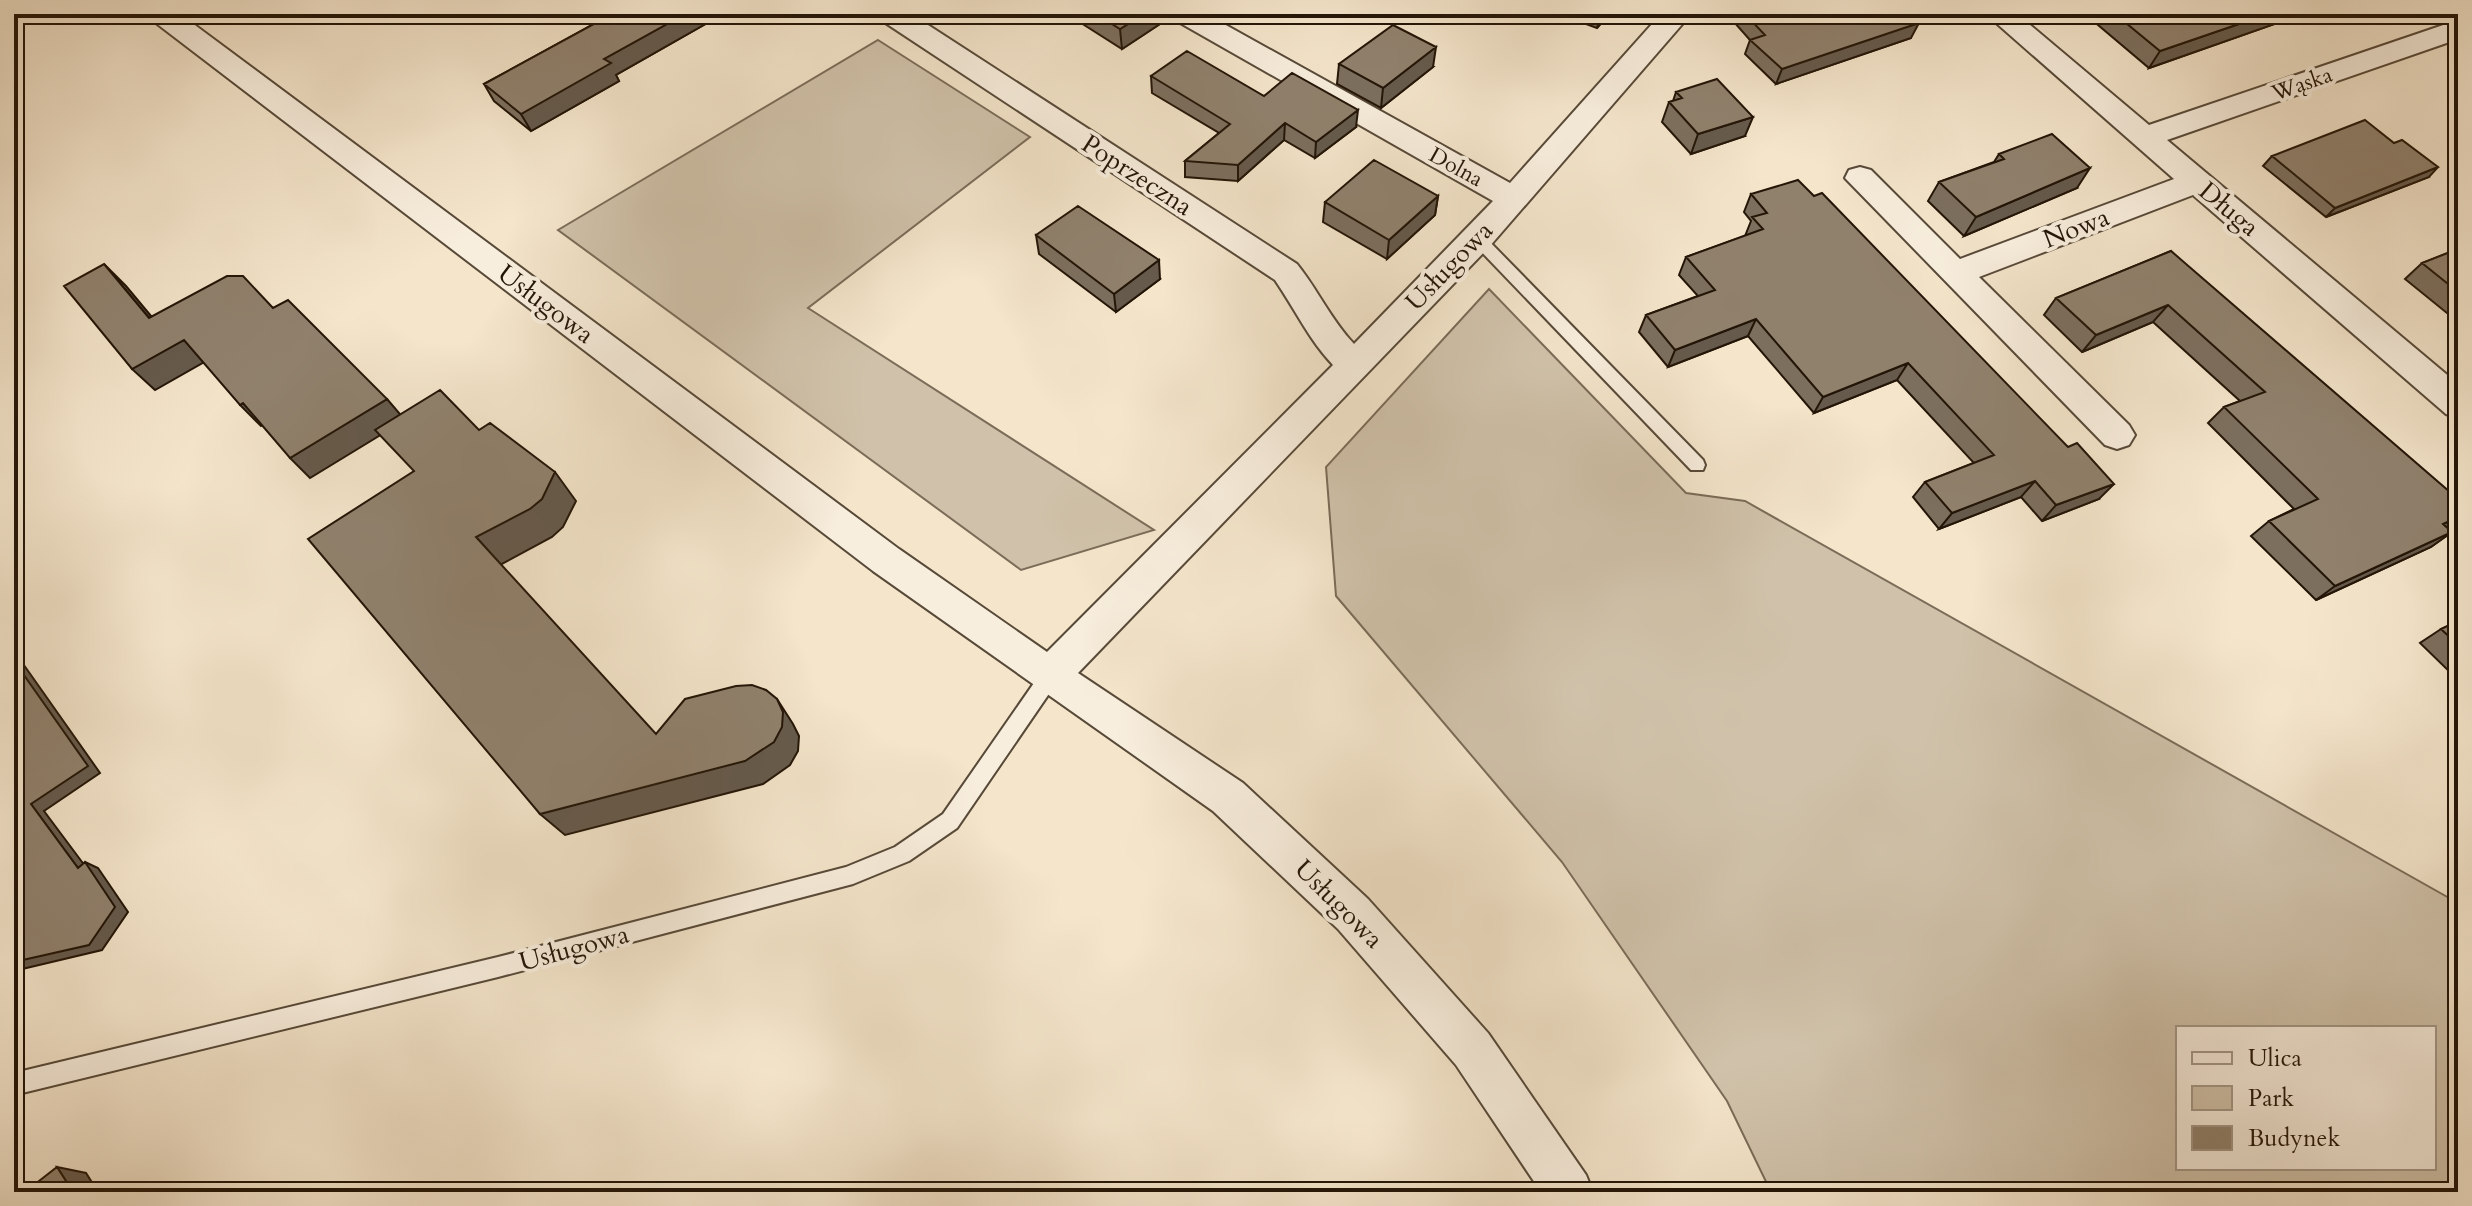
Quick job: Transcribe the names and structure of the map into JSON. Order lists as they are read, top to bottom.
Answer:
{
  "streets": {
    "street": [
      "Wąska",
      "Dolna",
      "Poprzeczna",
      "Długa",
      "Nowa",
      "Usługowa"
    ]
  },
  "crossings": [
    ["Wąska", "Długa"],
    ["Dolna", "Usługowa"],
    ["Poprzeczna", "Usługowa"],
    ["Długa", "Nowa"]
  ],
  "legend": ["Ulica", "Park", "Budynek"]
}
